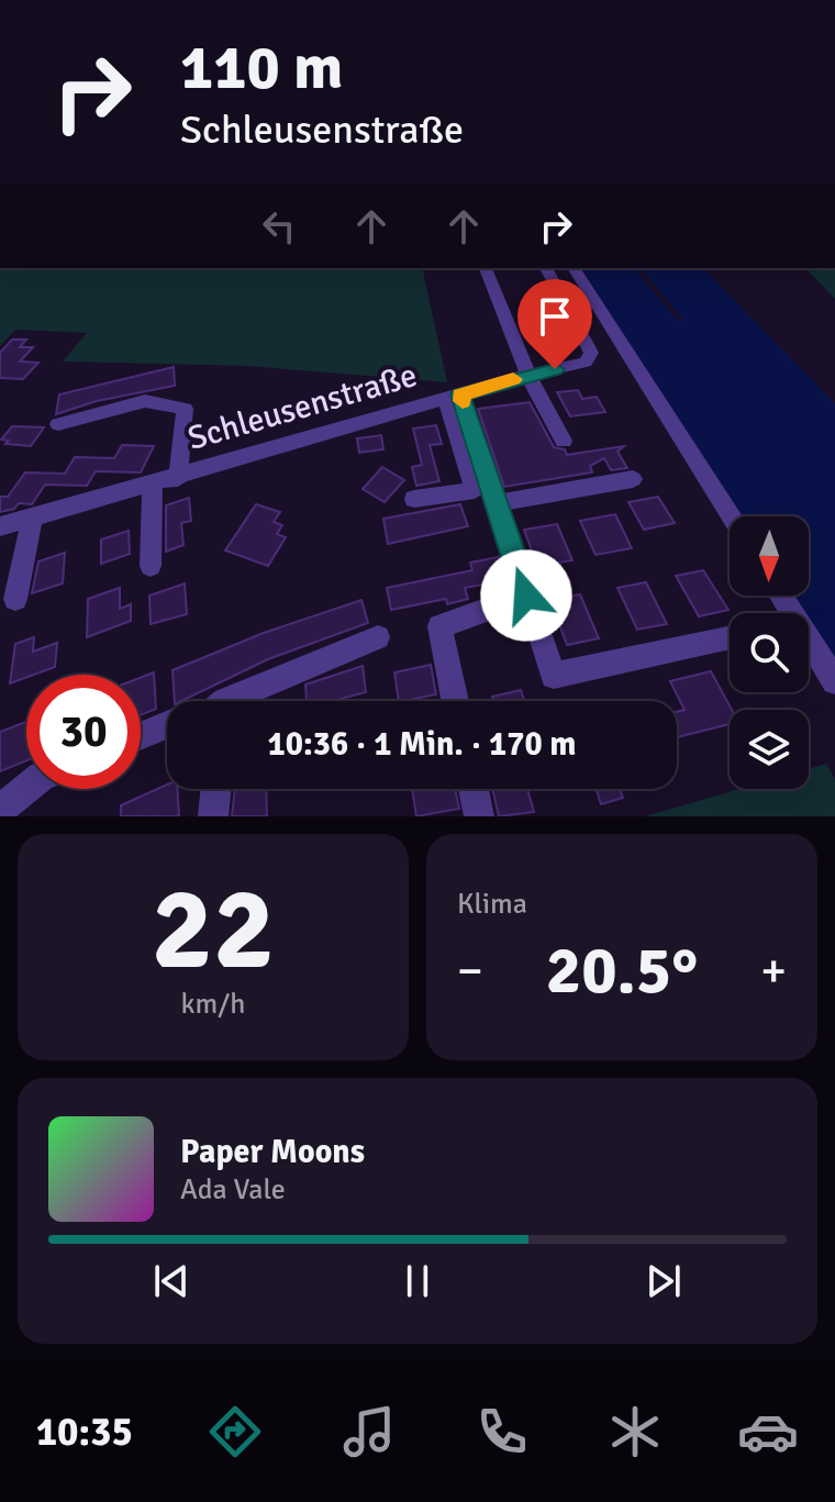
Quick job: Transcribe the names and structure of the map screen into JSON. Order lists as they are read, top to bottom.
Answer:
{
  "streets": {
    "street": ["Schleusenstraße"]
  },
  "north": "bottom",
  "page": {
    "turn": ["110 m", "Schleusenstraße"],
    "limit": "30",
    "trip": "10:36 · 1 Min. · 170 m",
    "tile": [
      ["22", "km/h"],
      "Klima"
    ],
    "heat": ["−", "20.5°", "+"],
    "song": ["Paper Moons", "Ada Vale"],
    "tabs": "10:35"
  }
}
